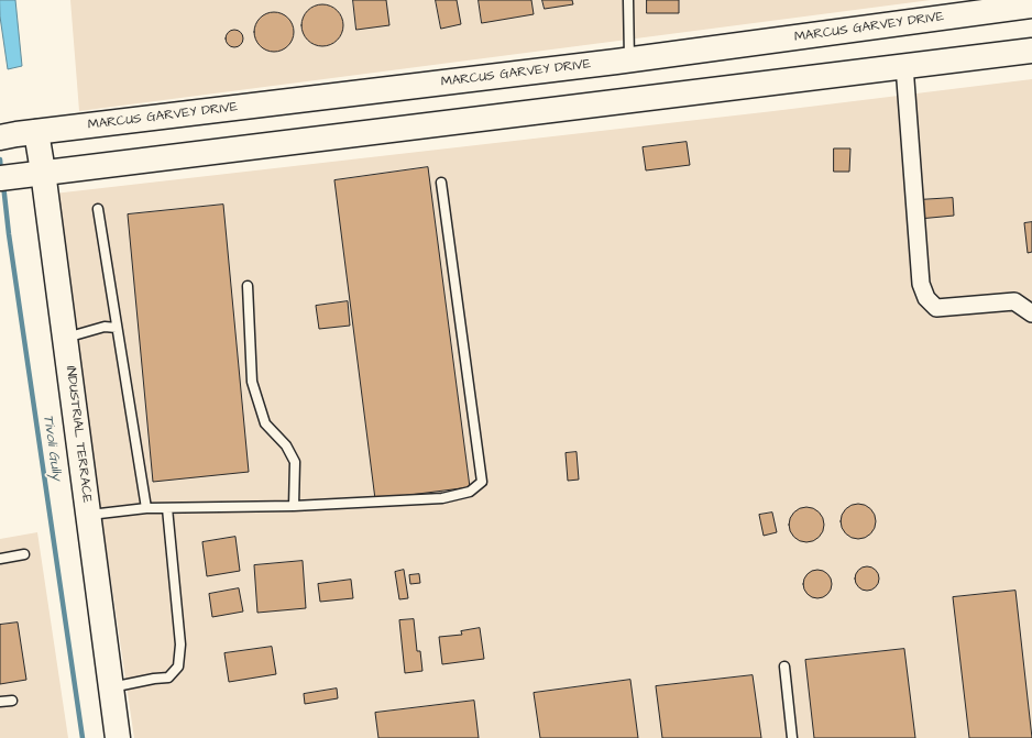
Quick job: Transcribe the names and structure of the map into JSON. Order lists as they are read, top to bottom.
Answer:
{
  "streets": {
    "main road": ["MARCUS GARVEY DRIVE", "INDUSTRIAL TERRACE"]
  },
  "crossings": [
    ["MARCUS GARVEY DRIVE", "INDUSTRIAL TERRACE"]
  ],
  "water": ["Tivoli Gully"]
}
